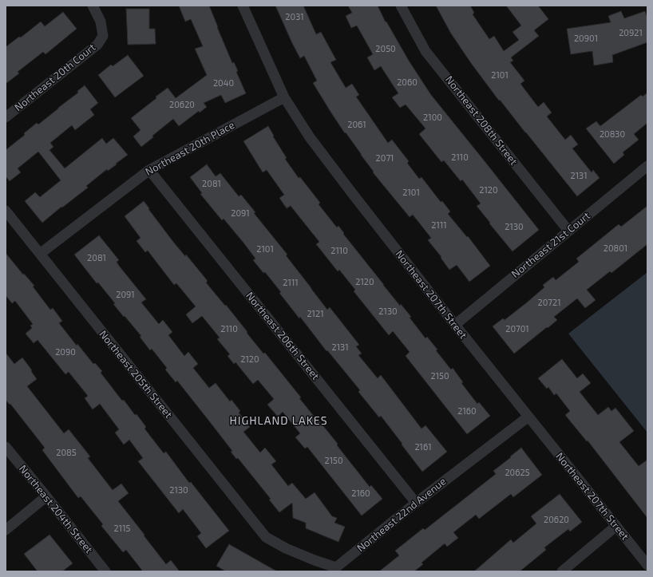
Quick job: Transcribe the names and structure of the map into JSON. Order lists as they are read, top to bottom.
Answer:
{
  "streets": {
    "street": [
      "Northeast 20th Court",
      "Northeast 208th Street",
      "Northeast 20th Place",
      "Northeast 21st Court",
      "Northeast 207th Street",
      "Northeast 206th Street",
      "Northeast 205th Street",
      "Northeast 204th Street",
      "Northeast 22nd Avenue"
    ]
  },
  "crossings": [
    ["Northeast 208th Street", "Northeast 21st Court"],
    ["Northeast 20th Place", "Northeast 207th Street"],
    ["Northeast 20th Place", "Northeast 206th Street"],
    ["Northeast 20th Place", "Northeast 205th Street"],
    ["Northeast 21st Court", "Northeast 207th Street"],
    ["Northeast 207th Street", "Northeast 22nd Avenue"],
    ["Northeast 206th Street", "Northeast 22nd Avenue"],
    ["Northeast 205th Street", "Northeast 22nd Avenue"]
  ],
  "districts": ["HIGHLAND LAKES"],
  "house_numbers": [
    "2031",
    "20921",
    "20901",
    "2050",
    "2101",
    "2060",
    "2040",
    "20620",
    "2100",
    "2061",
    "20830",
    "2110",
    "2071",
    "2131",
    "2081",
    "2120",
    "2101",
    "2091",
    "2111",
    "2130",
    "20801",
    "2101",
    "2110",
    "2081",
    "2120",
    "2111",
    "2091",
    "20721",
    "2130",
    "2121",
    "2110",
    "20701",
    "2131",
    "2090",
    "2120",
    "2150",
    "2160",
    "2161",
    "2085",
    "2150",
    "20625",
    "2130",
    "2160",
    "20620",
    "2115"
  ]
}
